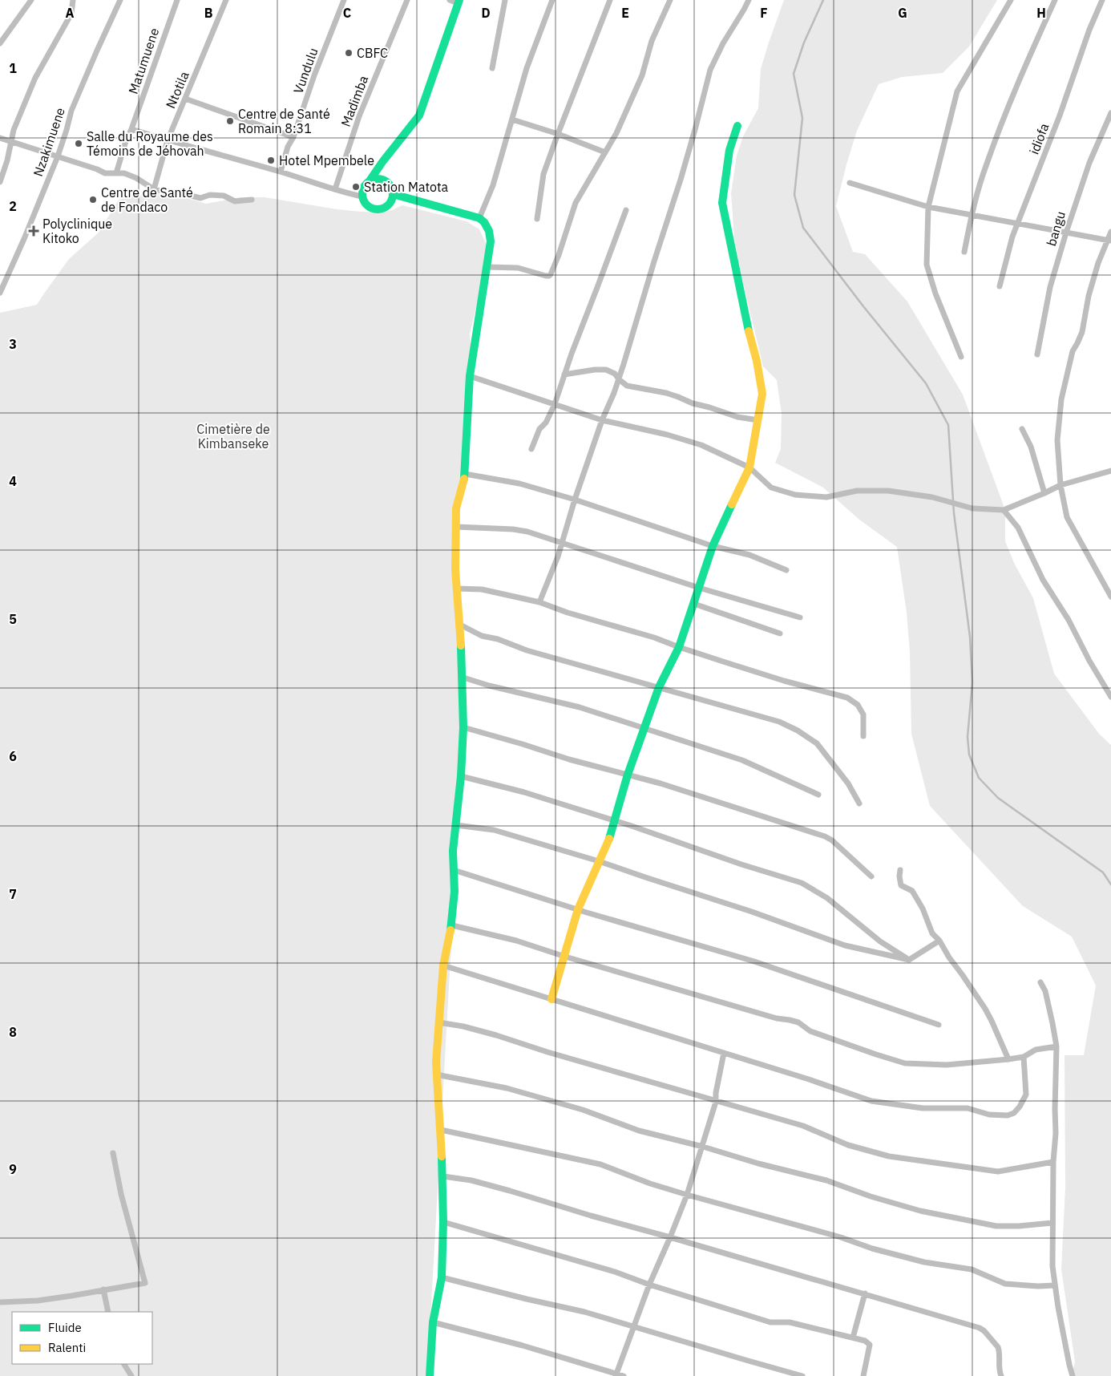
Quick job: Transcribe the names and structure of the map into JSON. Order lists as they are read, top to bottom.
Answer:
{
  "streets": {
    "street": [
      "Matumuene",
      "Vundulu",
      "Ntotila",
      "Madimba",
      "idiofa",
      "Nzakimuene",
      "bangu"
    ]
  },
  "parks": ["Cimetière de Kimbanseke"],
  "places": {
    "other": [
      "CBFC",
      "Centre de Santé Romain 8:31",
      "Salle du Royaume des Témoins de Jéhovah",
      "Hotel Mpembele",
      "Station Matota",
      "Centre de Santé de Fondaco"
    ],
    "health": ["Polyclinique Kitoko"]
  },
  "legend": ["Fluide", "Ralenti"],
  "grid": {
    "columns": [
      "A",
      "B",
      "C",
      "D",
      "E",
      "F",
      "G",
      "H"
    ],
    "rows": [
      "1",
      "2",
      "3",
      "4",
      "5",
      "6",
      "7",
      "8",
      "9"
    ]
  }
}
